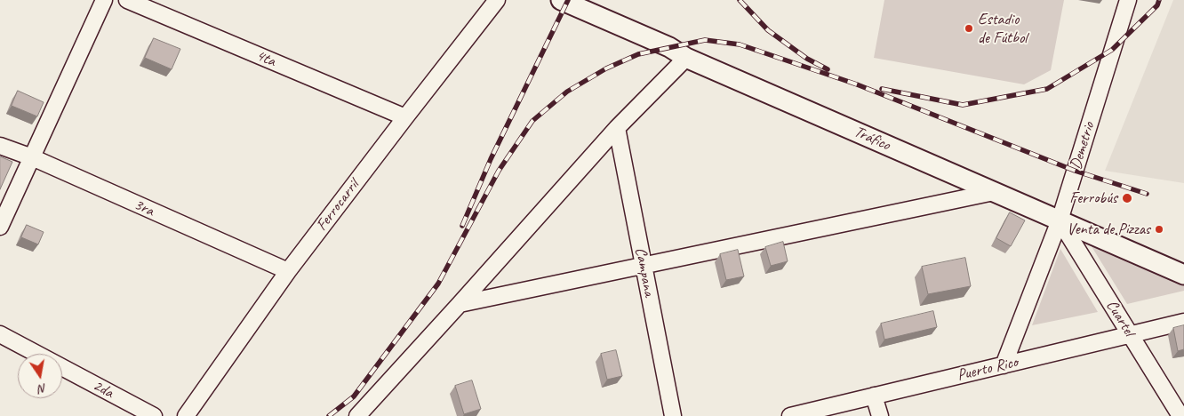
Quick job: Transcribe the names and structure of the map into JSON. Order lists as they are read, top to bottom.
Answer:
{
  "streets": {
    "street": [
      "4ta",
      "Tráfico",
      "Demetrio",
      "Ferrocarril",
      "3ra",
      "Campana",
      "Cuartel",
      "Puerto Rico",
      "2da"
    ]
  },
  "crossings": [
    ["4ta", "Ferrocarril"],
    ["Tráfico", "Demetrio"],
    ["Tráfico", "Cuartel"],
    ["Demetrio", "Cuartel"],
    ["Demetrio", "Puerto Rico"],
    ["Ferrocarril", "3ra"],
    ["Cuartel", "Puerto Rico"]
  ],
  "places": ["Estadio de Fútbol", "Ferrobús", "Venta de Pizzas"],
  "north": "bottom"
}
